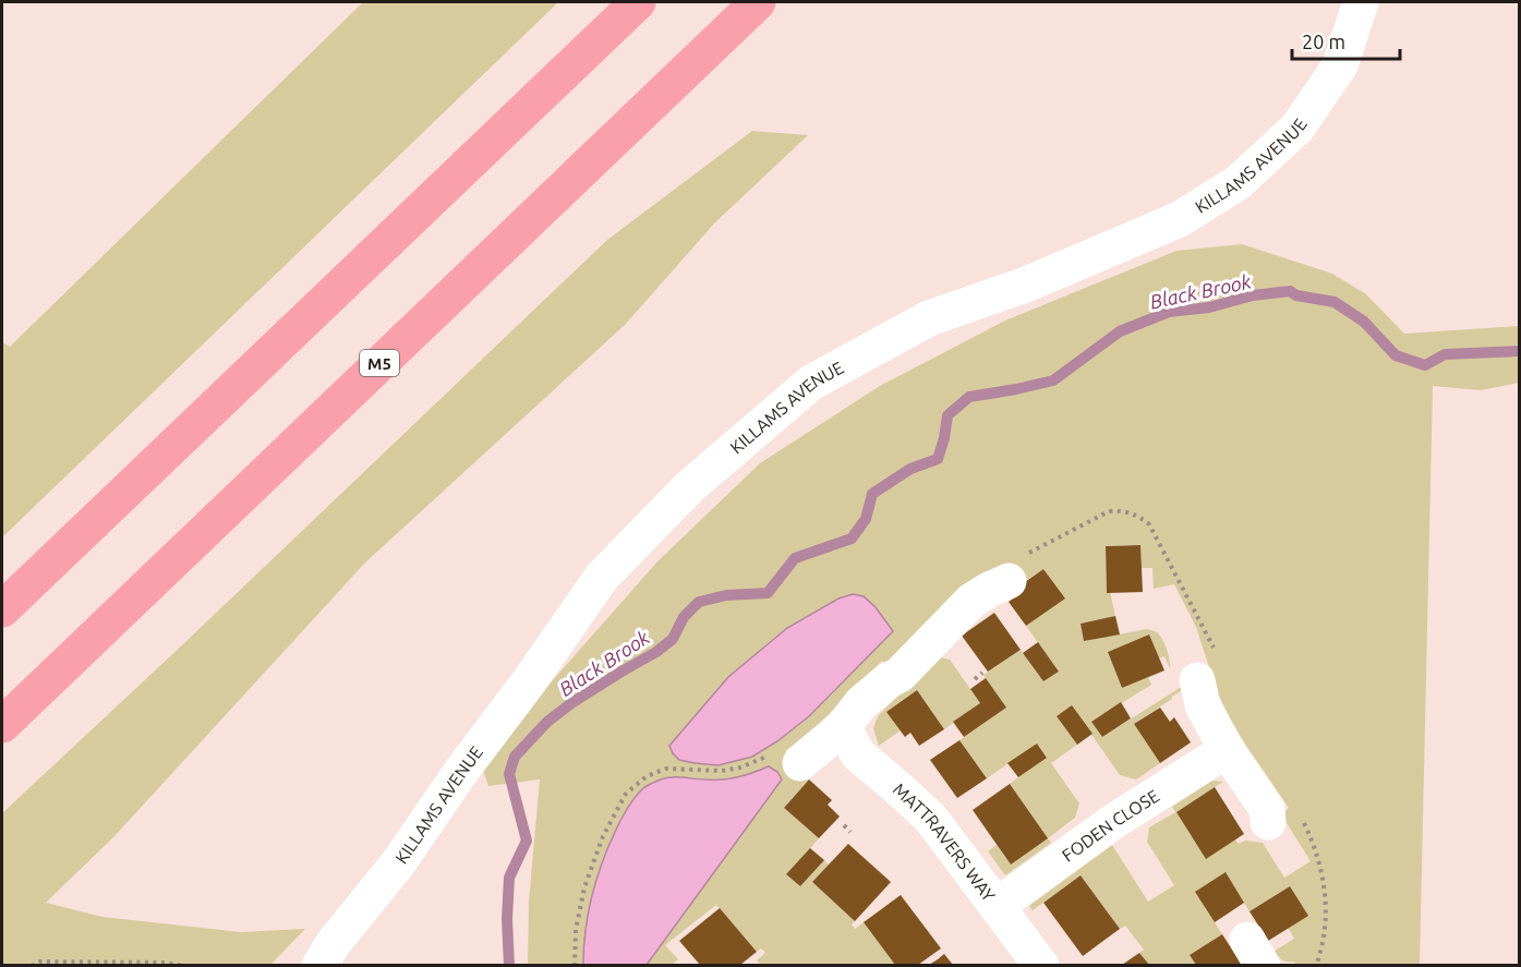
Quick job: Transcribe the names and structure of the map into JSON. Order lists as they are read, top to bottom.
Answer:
{
  "streets": {
    "highway": ["M5"],
    "street": ["KILLAMS AVENUE", "FODEN CLOSE", "MATTRAVERS WAY"]
  },
  "crossings": [
    ["FODEN CLOSE", "MATTRAVERS WAY"]
  ],
  "water": ["Black Brook"],
  "scale_bar": "20 m"
}
